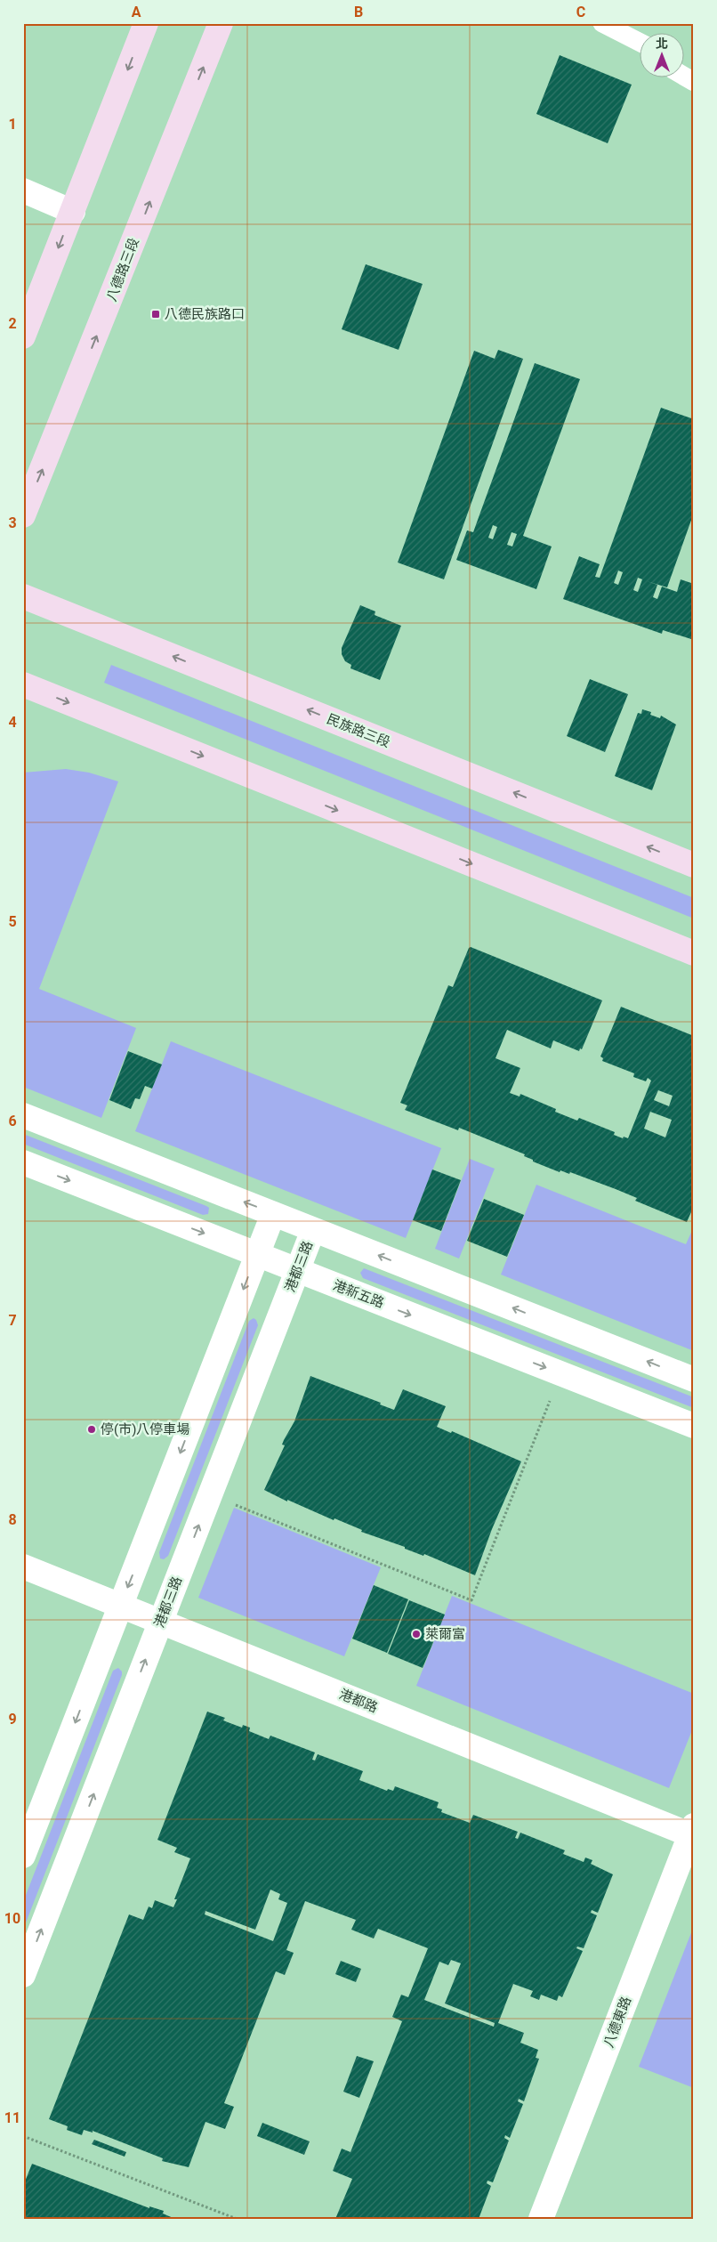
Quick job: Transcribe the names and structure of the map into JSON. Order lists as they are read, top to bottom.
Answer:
{
  "streets": {
    "street": [
      "八德路三段",
      "民族路三段",
      "港都三路",
      "港新五路",
      "港都路",
      "八德東路"
    ]
  },
  "crossings": [
    ["港都三路", "港新五路"],
    ["港都三路", "港都路"],
    ["港都路", "八德東路"]
  ],
  "places": {
    "transit": ["八德民族路口"],
    "other": ["停(市)八停車場", "萊爾富"]
  },
  "north": "top",
  "grid": {
    "columns": ["A", "B", "C"],
    "rows": [
      "1",
      "2",
      "3",
      "4",
      "5",
      "6",
      "7",
      "8",
      "9",
      "10",
      "11"
    ]
  }
}
